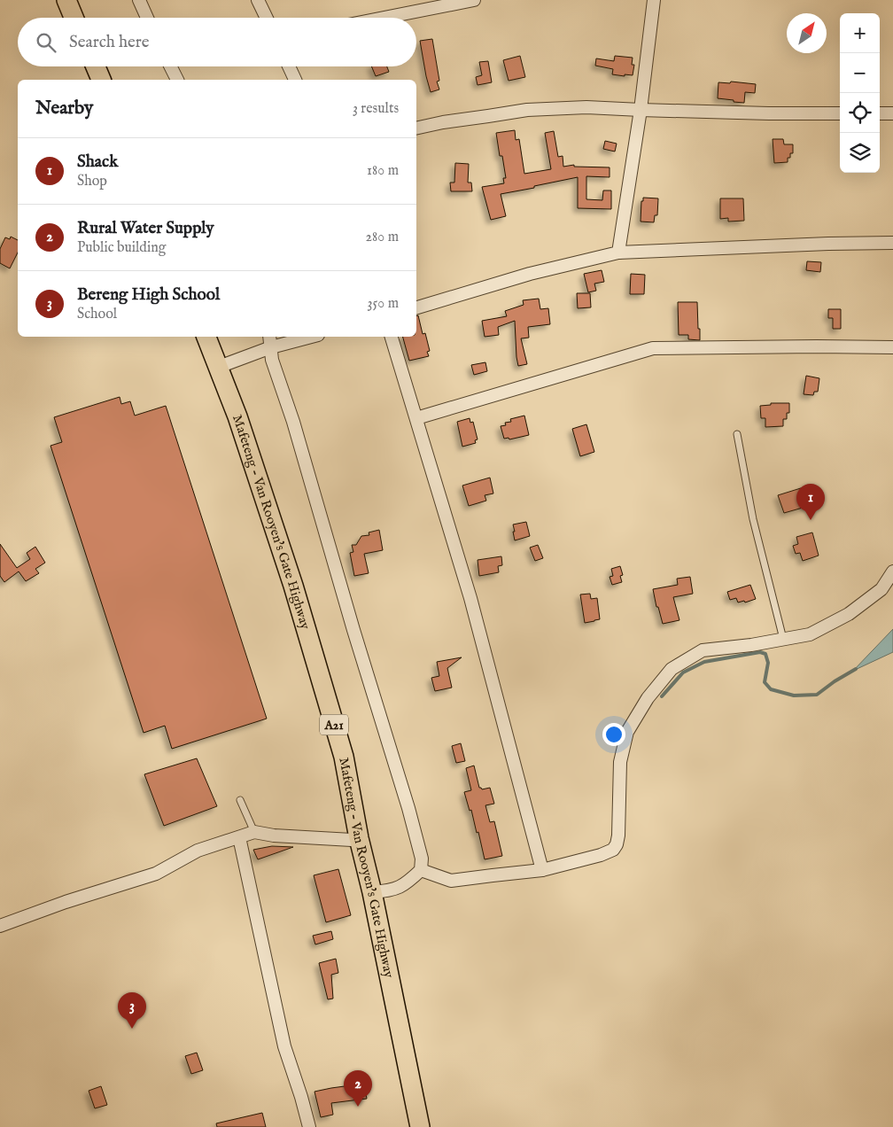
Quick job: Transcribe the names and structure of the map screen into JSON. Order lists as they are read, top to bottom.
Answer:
{
  "streets": {
    "main road": ["Mafeteng - Van Rooyen's Gate Highway", "A21"]
  },
  "north": "top right",
  "page": {
    "map_buttons": ["+", "−"],
    "search": "Search here",
    "heading": ["Nearby", "3 results"],
    "list": [
      {
        "mark": "1",
        "name": "Shack",
        "note": "Shop",
        "value": "180 m"
      },
      {
        "mark": "2",
        "name": "Rural Water Supply",
        "note": "Public building",
        "value": "280 m"
      },
      {
        "mark": "3",
        "name": "Bereng High School",
        "note": "School",
        "value": "350 m"
      }
    ],
    "pins": ["1", "3", "2"]
  }
}
